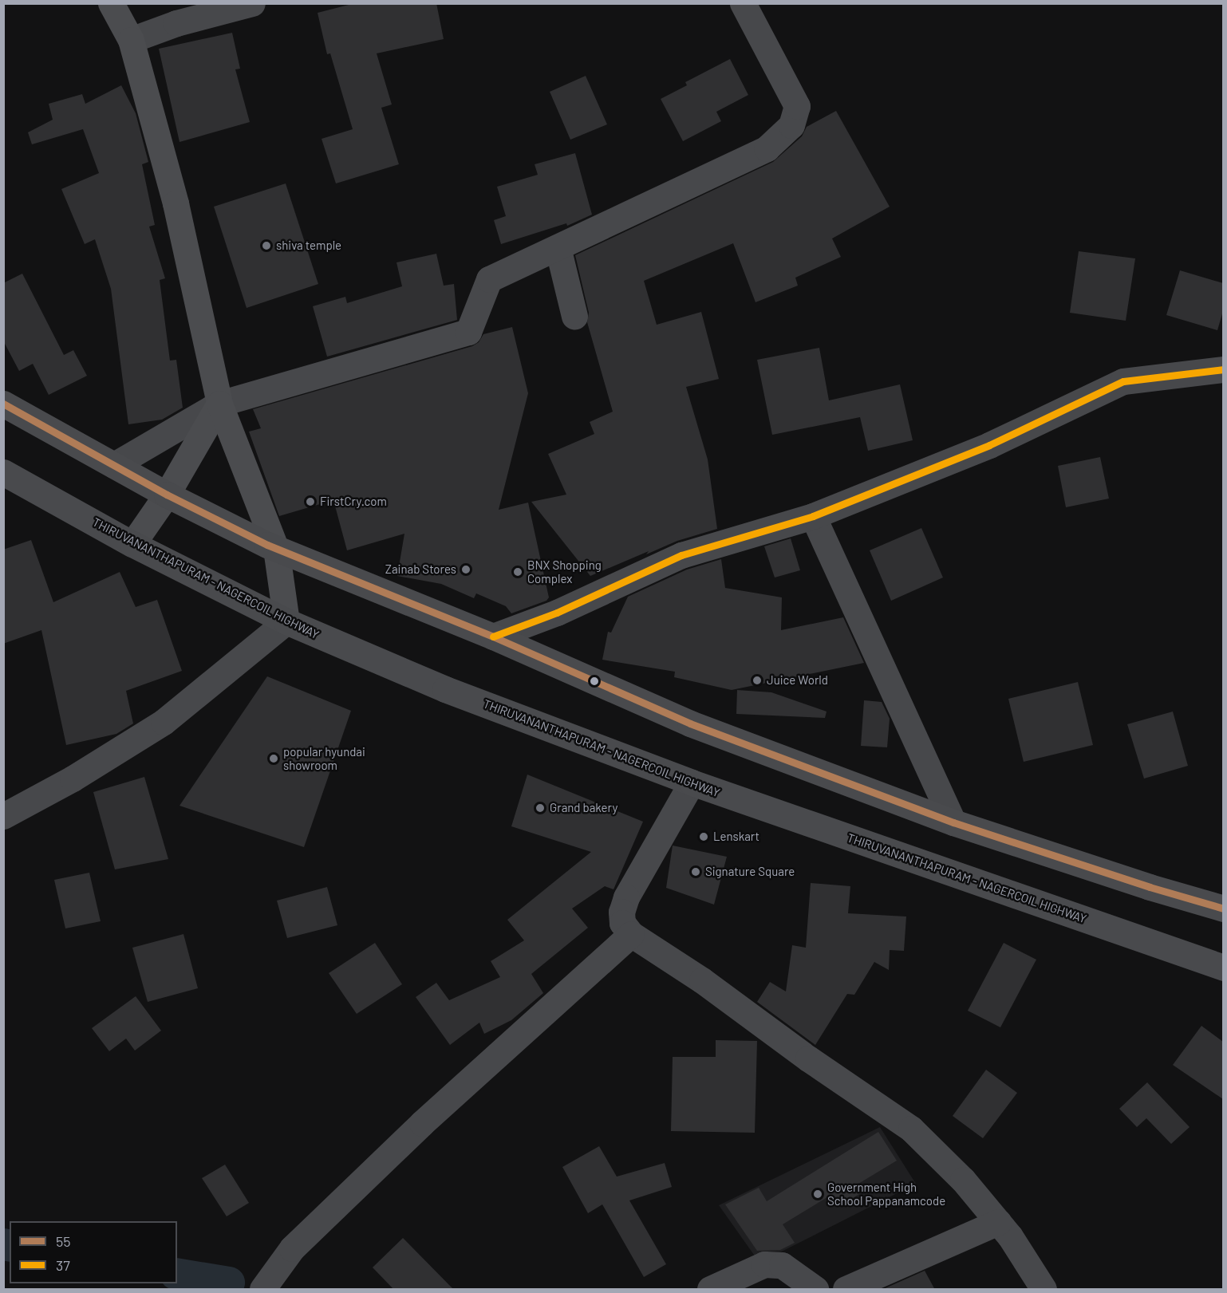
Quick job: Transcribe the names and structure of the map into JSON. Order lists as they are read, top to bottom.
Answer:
{
  "streets": {
    "main road": ["THIRUVANANTHAPURAM - NAGERCOIL HIGHWAY"]
  },
  "places": [
    "shiva temple",
    "FirstCry.com",
    "Zainab Stores",
    "BNX Shopping Complex",
    "Juice World",
    "popular hyundai showroom",
    "Grand bakery",
    "Lenskart",
    "Signature Square",
    "Government High School Pappanamcode"
  ],
  "lines": ["transit line 37", "transit line 55"],
  "legend": ["55", "37"]
}
